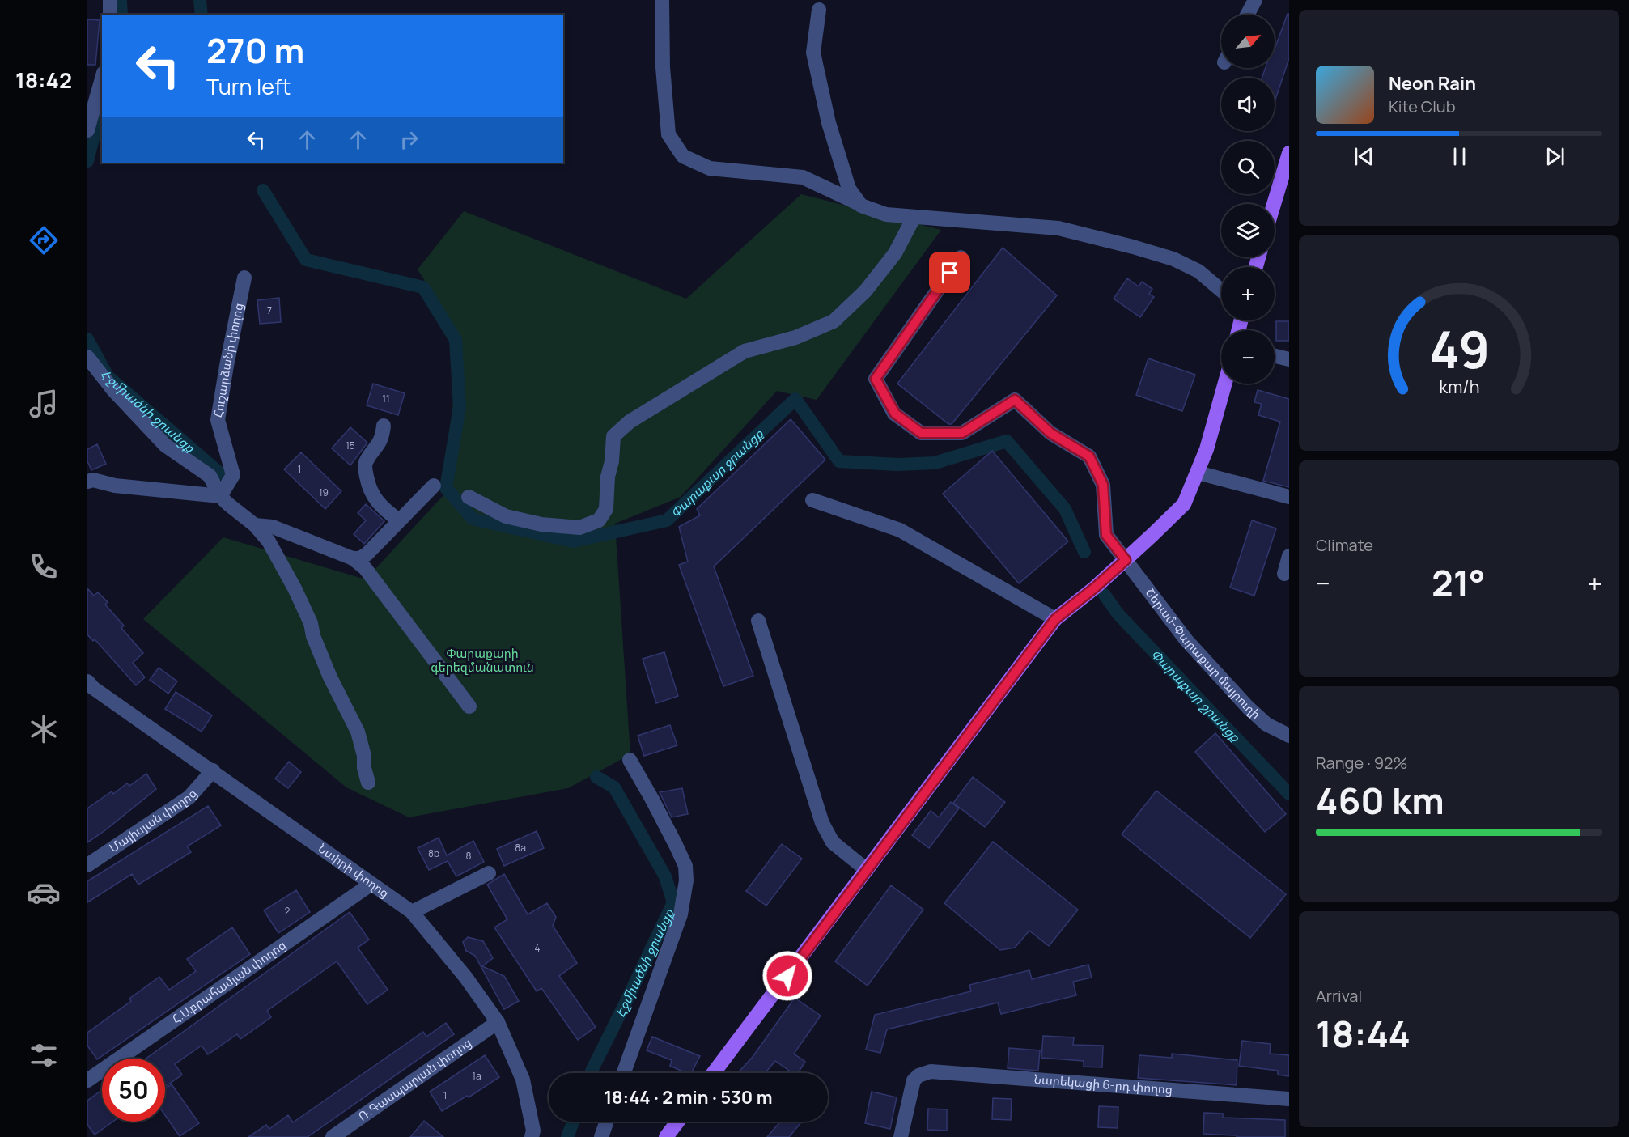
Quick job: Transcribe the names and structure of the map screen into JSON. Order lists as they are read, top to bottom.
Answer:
{
  "streets": {
    "street": [
      "Հուշարձանի փողոց",
      "Շերամ-Փարաքար մայրուղի",
      "Մայիսյան փողոց",
      "Նաիրի փողոց",
      "Հ.Աբրահամյան փողոց",
      "Ռ.Գասպարյան փողոց",
      "Նարեկացի 6-րդ փողոց"
    ]
  },
  "crossings": [
    ["Մայիսյան փողոց", "Նաիրի փողոց"],
    ["Նաիրի փողոց", "Հ.Աբրահամյան փողոց"],
    ["Նաիրի փողոց", "Ռ.Գասպարյան փողոց"]
  ],
  "water": ["Էջմիածնի ջրանցք", "Փարաքար ջրանցք"],
  "parks": ["Փարաքարի գերեզմանատուն"],
  "house_numbers": [
    "7",
    "11",
    "15",
    "1",
    "19",
    "8a",
    "8b",
    "8",
    "2",
    "4",
    "1a",
    "1"
  ],
  "north": "top right",
  "page": {
    "tabs": "18:42",
    "map_buttons": ["+", "−"],
    "turn": ["270 m", "Turn left"],
    "song": ["Neon Rain", "Kite Club"],
    "tile": [
      "Climate",
      ["Range · 92%", "460 km"],
      ["Arrival", "18:44"]
    ],
    "heat": ["−", "21°", "+"],
    "limit": "50",
    "trip": "18:44 · 2 min · 530 m",
    "gauge": ["49", "km/h"]
  }
}
